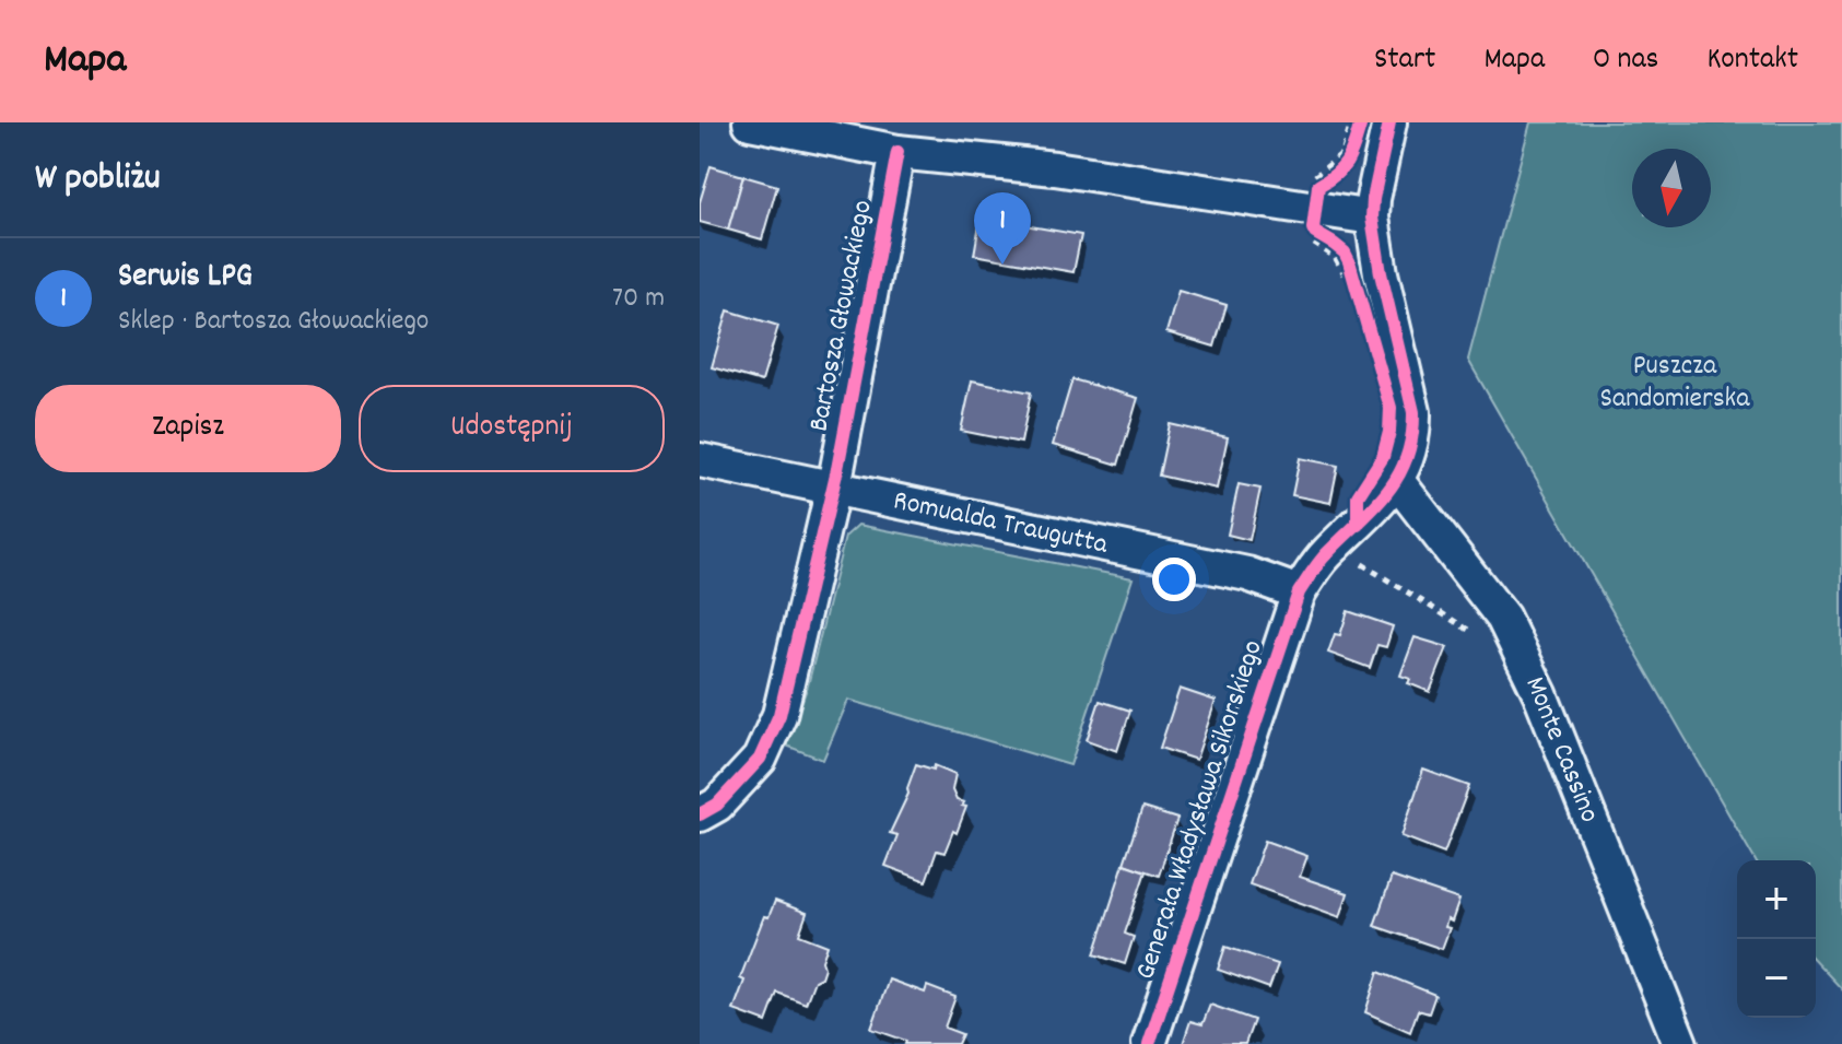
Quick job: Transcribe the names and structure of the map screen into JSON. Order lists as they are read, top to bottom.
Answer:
{
  "streets": {
    "street": [
      "Bartosza Głowackiego",
      "Romualda Traugutta",
      "Monte Cassino",
      "Generała Władysława Sikorskiego"
    ]
  },
  "crossings": [
    ["Bartosza Głowackiego", "Romualda Traugutta"],
    ["Romualda Traugutta", "Generała Władysława Sikorskiego"],
    ["Monte Cassino", "Generała Władysława Sikorskiego"]
  ],
  "parks": ["Puszcza Sandomierska"],
  "north": "bottom",
  "page": {
    "header": "Mapa",
    "nav": [
      "Start",
      "Mapa",
      "O nas",
      "Kontakt"
    ],
    "heading": "W pobliżu",
    "pins": "1",
    "list": [
      {
        "mark": "1",
        "name": "Serwis LPG",
        "note": "Sklep · Bartosza Głowackiego",
        "value": "70 m"
      }
    ],
    "buttons": ["Zapisz", "Udostępnij"],
    "map_buttons": ["+", "−"]
  }
}
